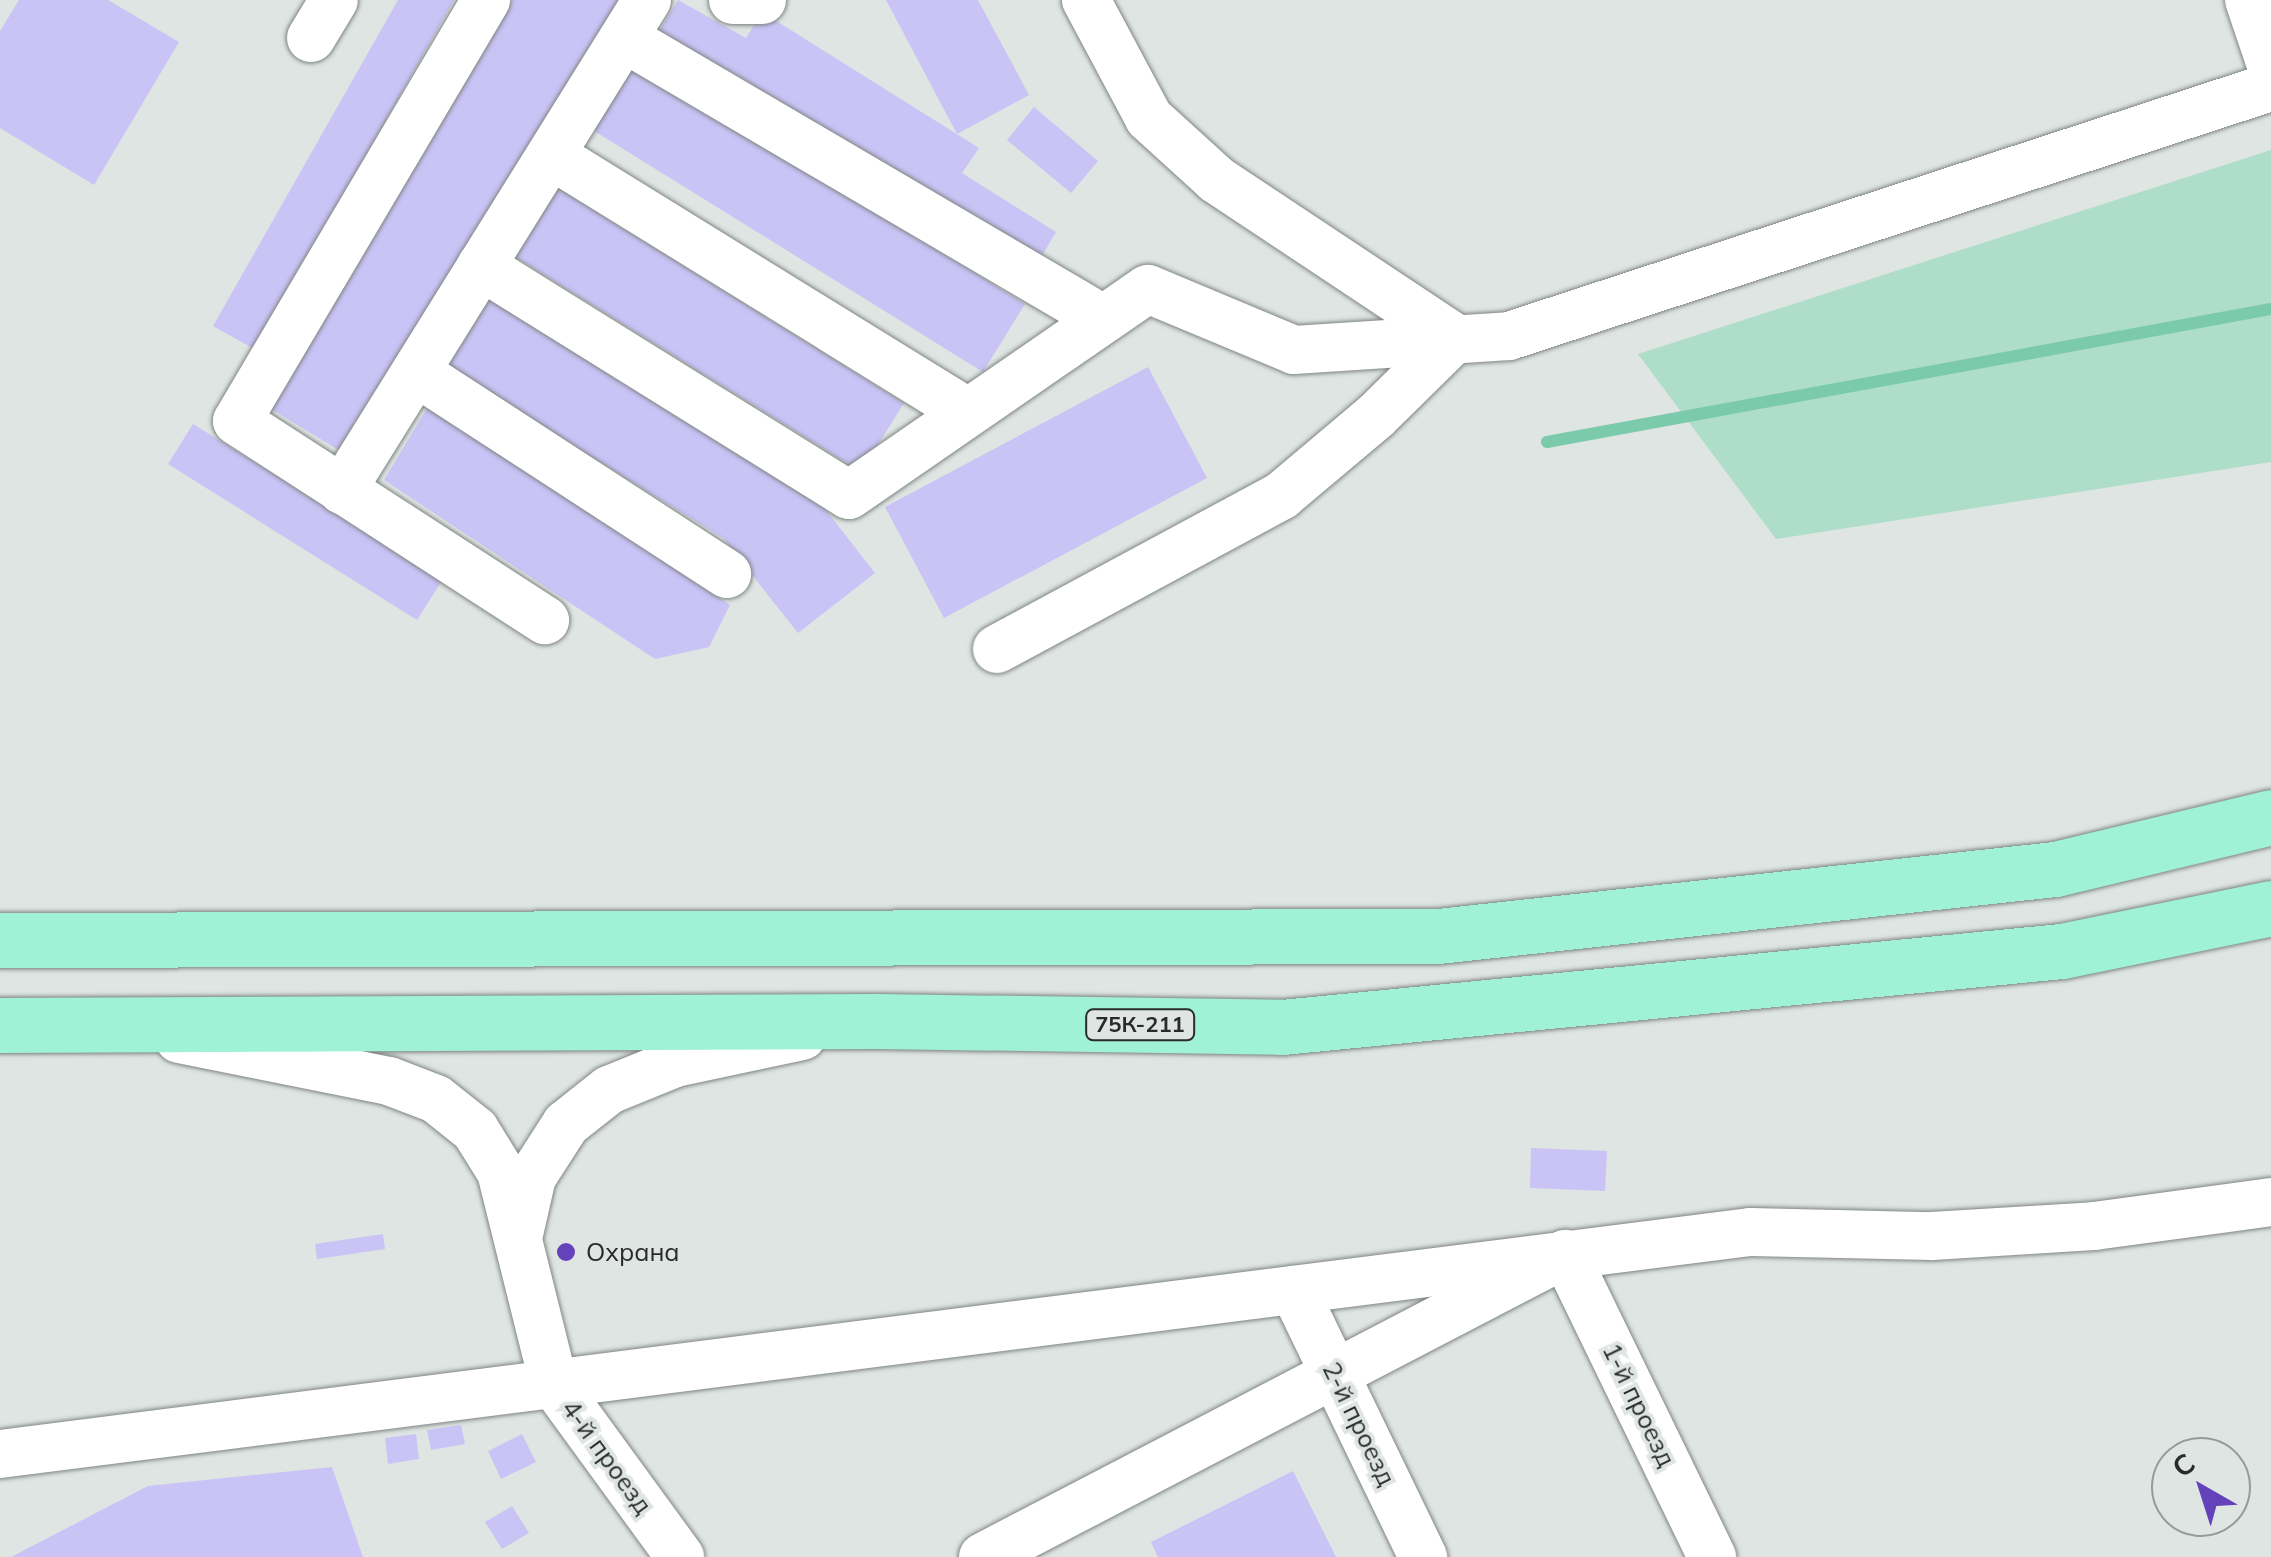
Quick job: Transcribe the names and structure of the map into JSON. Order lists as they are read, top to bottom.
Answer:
{
  "streets": {
    "main road": ["75К-211"],
    "lane": ["1-й проезд", "2-й проезд", "4-й проезд"]
  },
  "crossings": [
    ["75К-211", "4-й проезд"]
  ],
  "places": ["Охрана"],
  "north": "top left"
}
